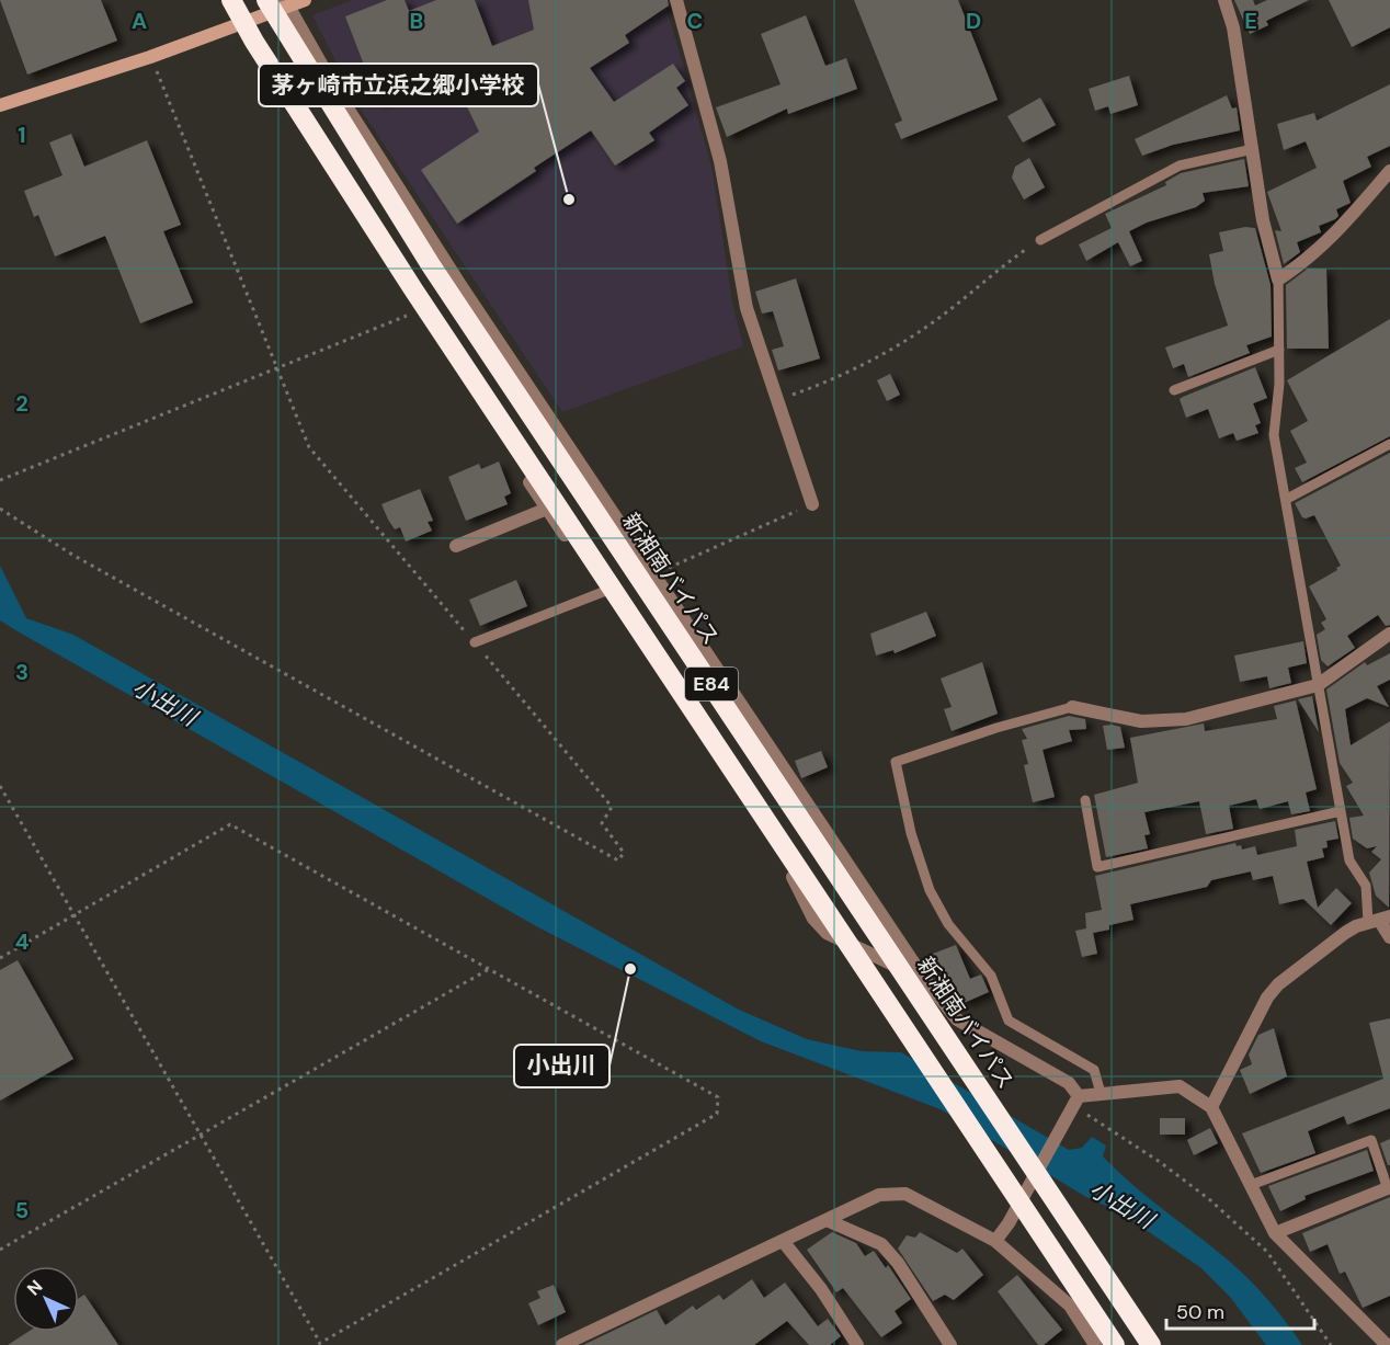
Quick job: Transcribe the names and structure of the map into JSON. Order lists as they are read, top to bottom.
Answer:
{
  "streets": {
    "highway": ["新湘南バイパス", "E84"]
  },
  "water": ["小出川"],
  "places": ["茅ヶ崎市立浜之郷小学校", "小出川"],
  "scale_bar": "50 m",
  "north": "top left",
  "grid": {
    "columns": [
      "A",
      "B",
      "C",
      "D",
      "E"
    ],
    "rows": [
      "1",
      "2",
      "3",
      "4",
      "5"
    ]
  }
}
